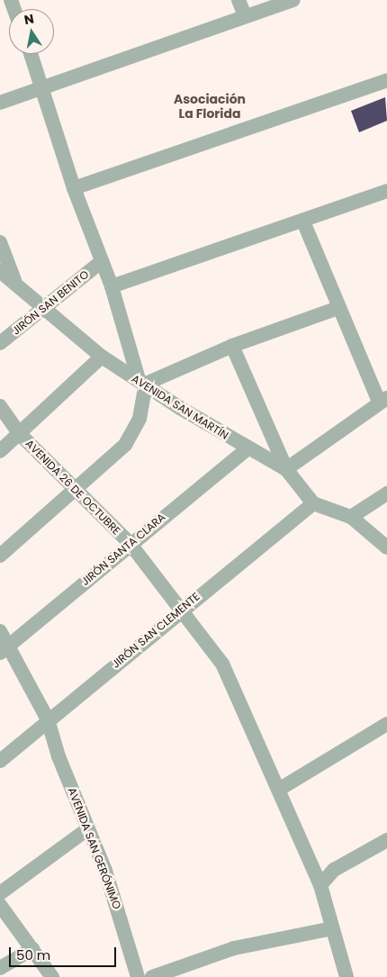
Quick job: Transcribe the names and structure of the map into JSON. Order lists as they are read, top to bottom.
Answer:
{
  "streets": {
    "street": [
      "JIRÓN SAN BENITO",
      "AVENIDA SAN MARTÍN",
      "AVENIDA 26 DE OCTUBRE",
      "JIRÓN SANTA CLARA",
      "JIRÓN SAN CLEMENTE",
      "AVENIDA SAN GERÓNIMO"
    ]
  },
  "crossings": [
    ["JIRÓN SAN BENITO", "AVENIDA SAN MARTÍN"],
    ["AVENIDA SAN MARTÍN", "JIRÓN SANTA CLARA"],
    ["AVENIDA SAN MARTÍN", "JIRÓN SAN CLEMENTE"],
    ["AVENIDA 26 DE OCTUBRE", "JIRÓN SANTA CLARA"],
    ["AVENIDA 26 DE OCTUBRE", "JIRÓN SAN CLEMENTE"],
    ["JIRÓN SANTA CLARA", "AVENIDA SAN GERÓNIMO"],
    ["JIRÓN SAN CLEMENTE", "AVENIDA SAN GERÓNIMO"]
  ],
  "districts": ["Asociación La Florida"],
  "scale_bar": "50 m",
  "north": "top"
}
